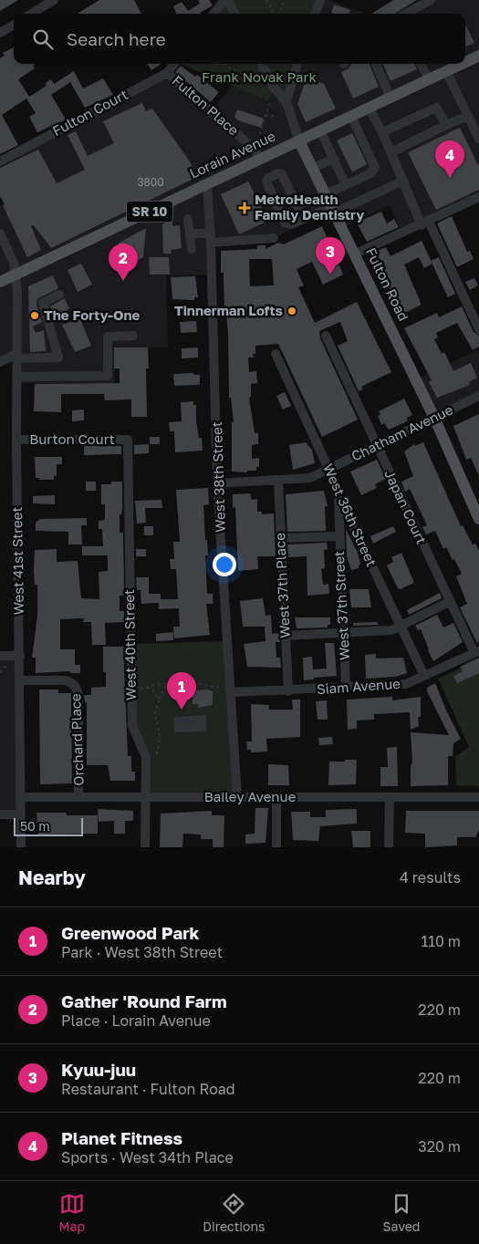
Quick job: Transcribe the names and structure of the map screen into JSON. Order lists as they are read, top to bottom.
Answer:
{
  "streets": {
    "main road": ["Lorain Avenue", "SR 10", "Fulton Road"],
    "street": [
      "Fulton Place",
      "Fulton Court",
      "Chatham Avenue",
      "Burton Court",
      "West 38th Street",
      "Japan Court",
      "West 36th Street",
      "West 41st Street",
      "West 37th Place",
      "West 37th Street",
      "West 40th Street",
      "Siam Avenue",
      "Orchard Place",
      "Bailey Avenue"
    ]
  },
  "crossings": [
    ["Fulton Place", "Fulton Court"],
    ["Fulton Place", "Lorain Avenue"],
    ["Lorain Avenue", "Fulton Road"],
    ["Lorain Avenue", "West 38th Street"],
    ["Lorain Avenue", "West 41st Street"],
    ["Fulton Road", "Chatham Avenue"],
    ["Chatham Avenue", "West 38th Street"],
    ["Chatham Avenue", "Japan Court"],
    ["Chatham Avenue", "West 36th Street"],
    ["Chatham Avenue", "West 37th Place"],
    ["Burton Court", "West 41st Street"],
    ["Burton Court", "West 40th Street"],
    ["West 38th Street", "Siam Avenue"],
    ["West 38th Street", "Bailey Avenue"],
    ["Japan Court", "Siam Avenue"],
    ["West 36th Street", "West 37th Street"],
    ["West 36th Street", "Siam Avenue"],
    ["West 41st Street", "Orchard Place"],
    ["West 41st Street", "Bailey Avenue"],
    ["West 37th Place", "Siam Avenue"],
    ["West 37th Street", "Siam Avenue"],
    ["West 40th Street", "Bailey Avenue"],
    ["Orchard Place", "Bailey Avenue"]
  ],
  "parks": ["Frank Novak Park"],
  "places": {
    "health": ["MetroHealth Family Dentistry"],
    "other": ["Tinnerman Lofts", "The Forty-One"]
  },
  "house_numbers": ["3800"],
  "scale_bar": "50 m",
  "page": {
    "search": "Search here",
    "pins": [
      "4",
      "3",
      "2",
      "1"
    ],
    "scale": "50 m",
    "heading": ["Nearby", "4 results"],
    "list": [
      {
        "mark": "1",
        "name": "Greenwood Park",
        "note": "Park · West 38th Street",
        "value": "110 m"
      },
      {
        "mark": "2",
        "name": "Gather 'Round Farm",
        "note": "Place · Lorain Avenue",
        "value": "220 m"
      },
      {
        "mark": "3",
        "name": "Kyuu-juu",
        "note": "Restaurant · Fulton Road",
        "value": "220 m"
      },
      {
        "mark": "4",
        "name": "Planet Fitness",
        "note": "Sports · West 34th Place",
        "value": "320 m"
      }
    ],
    "nav": ["Map", "Directions", "Saved"]
  }
}
